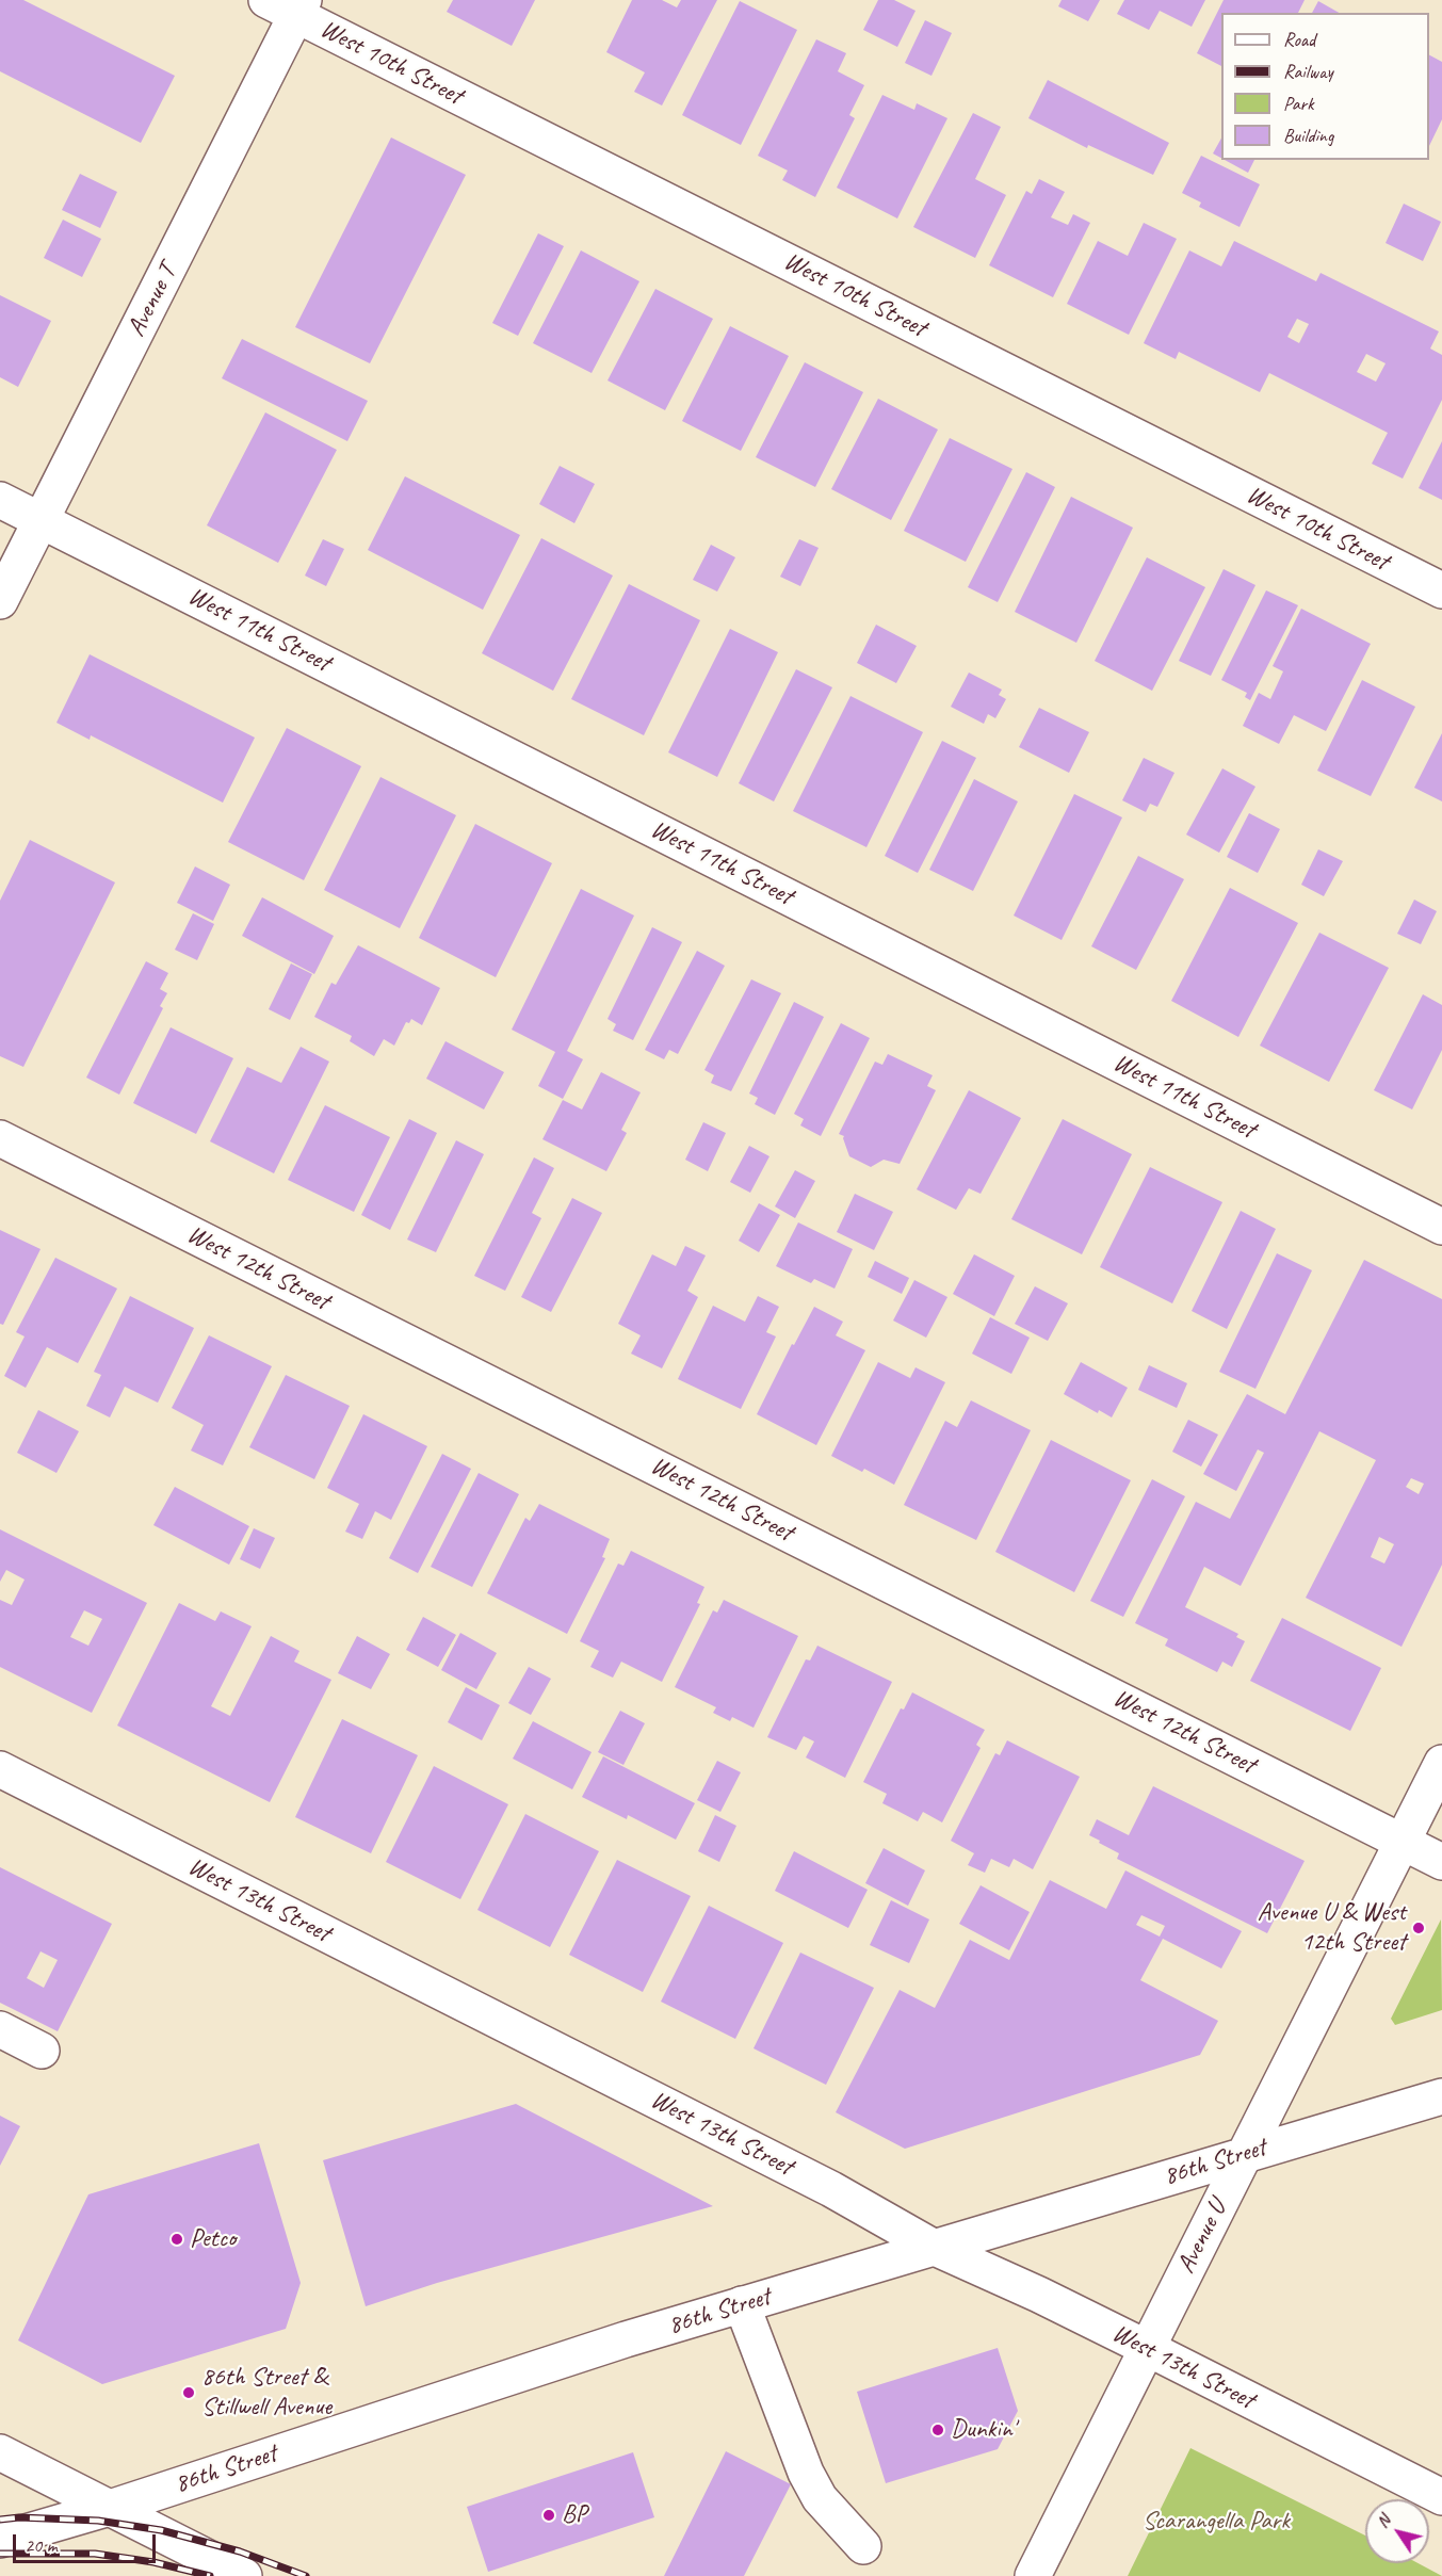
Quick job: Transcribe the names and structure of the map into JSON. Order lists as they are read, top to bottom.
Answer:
{
  "streets": {
    "street": [
      "West 10th Street",
      "Avenue T",
      "West 11th Street",
      "West 12th Street",
      "West 13th Street",
      "86th Street",
      "Avenue U"
    ]
  },
  "crossings": [
    ["West 10th Street", "Avenue T"],
    ["Avenue T", "West 11th Street"],
    ["West 12th Street", "Avenue U"],
    ["West 13th Street", "86th Street"],
    ["West 13th Street", "Avenue U"],
    ["86th Street", "Avenue U"]
  ],
  "parks": ["Scarangella Park"],
  "places": [
    "Avenue U & West 12th Street",
    "Petco",
    "86th Street & Stillwell Avenue",
    "Dunkin'",
    "BP"
  ],
  "legend": [
    "Road",
    "Railway",
    "Park",
    "Building"
  ],
  "scale_bar": "20 m",
  "north": "top left"
}
